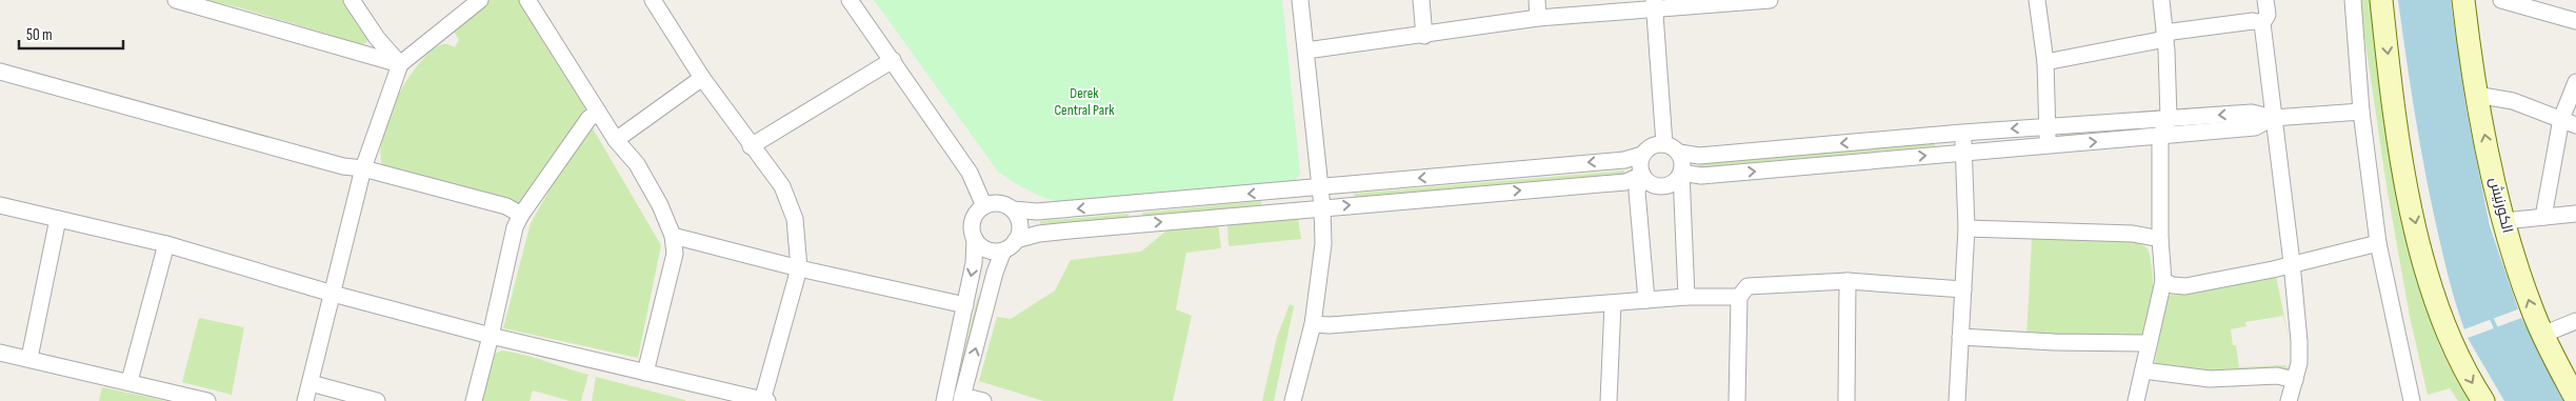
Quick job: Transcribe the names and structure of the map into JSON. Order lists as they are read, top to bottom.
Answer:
{
  "streets": {
    "main road": ["الكورنيش"]
  },
  "parks": ["Derek Central Park"],
  "scale_bar": "50 m"
}
